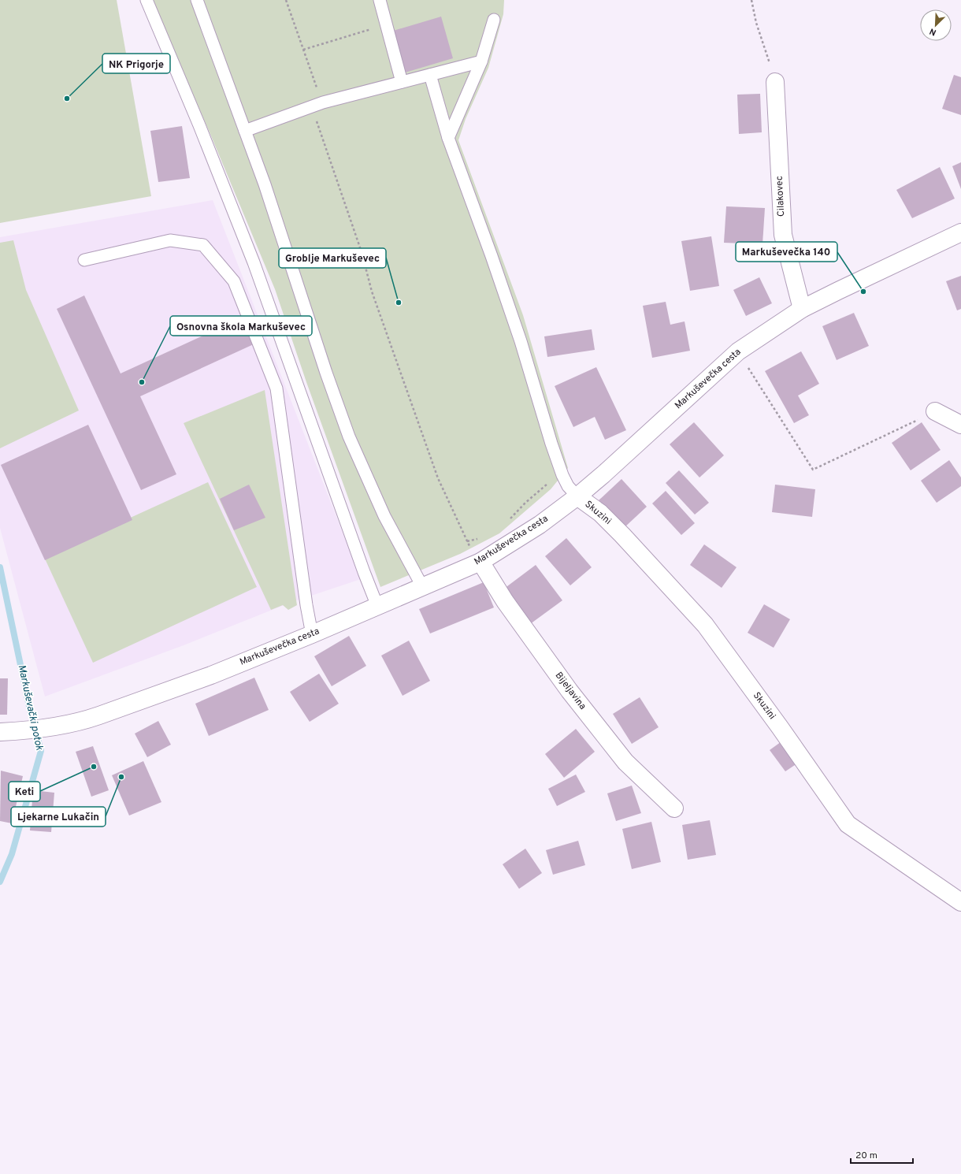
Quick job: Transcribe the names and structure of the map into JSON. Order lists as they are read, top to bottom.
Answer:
{
  "streets": {
    "street": [
      "Cilakovec",
      "Markuševečka cesta",
      "Skuzini",
      "Bijeljavina"
    ]
  },
  "crossings": [
    ["Cilakovec", "Markuševečka cesta"],
    ["Markuševečka cesta", "Skuzini"],
    ["Markuševečka cesta", "Bijeljavina"]
  ],
  "water": ["Markuševački potok"],
  "places": [
    "NK Prigorje",
    "Markuševečka 140",
    "Groblje Markuševec",
    "Osnovna škola Markuševec",
    "Keti",
    "Ljekarne Lukačin"
  ],
  "scale_bar": "20 m",
  "north": "bottom left"
}
